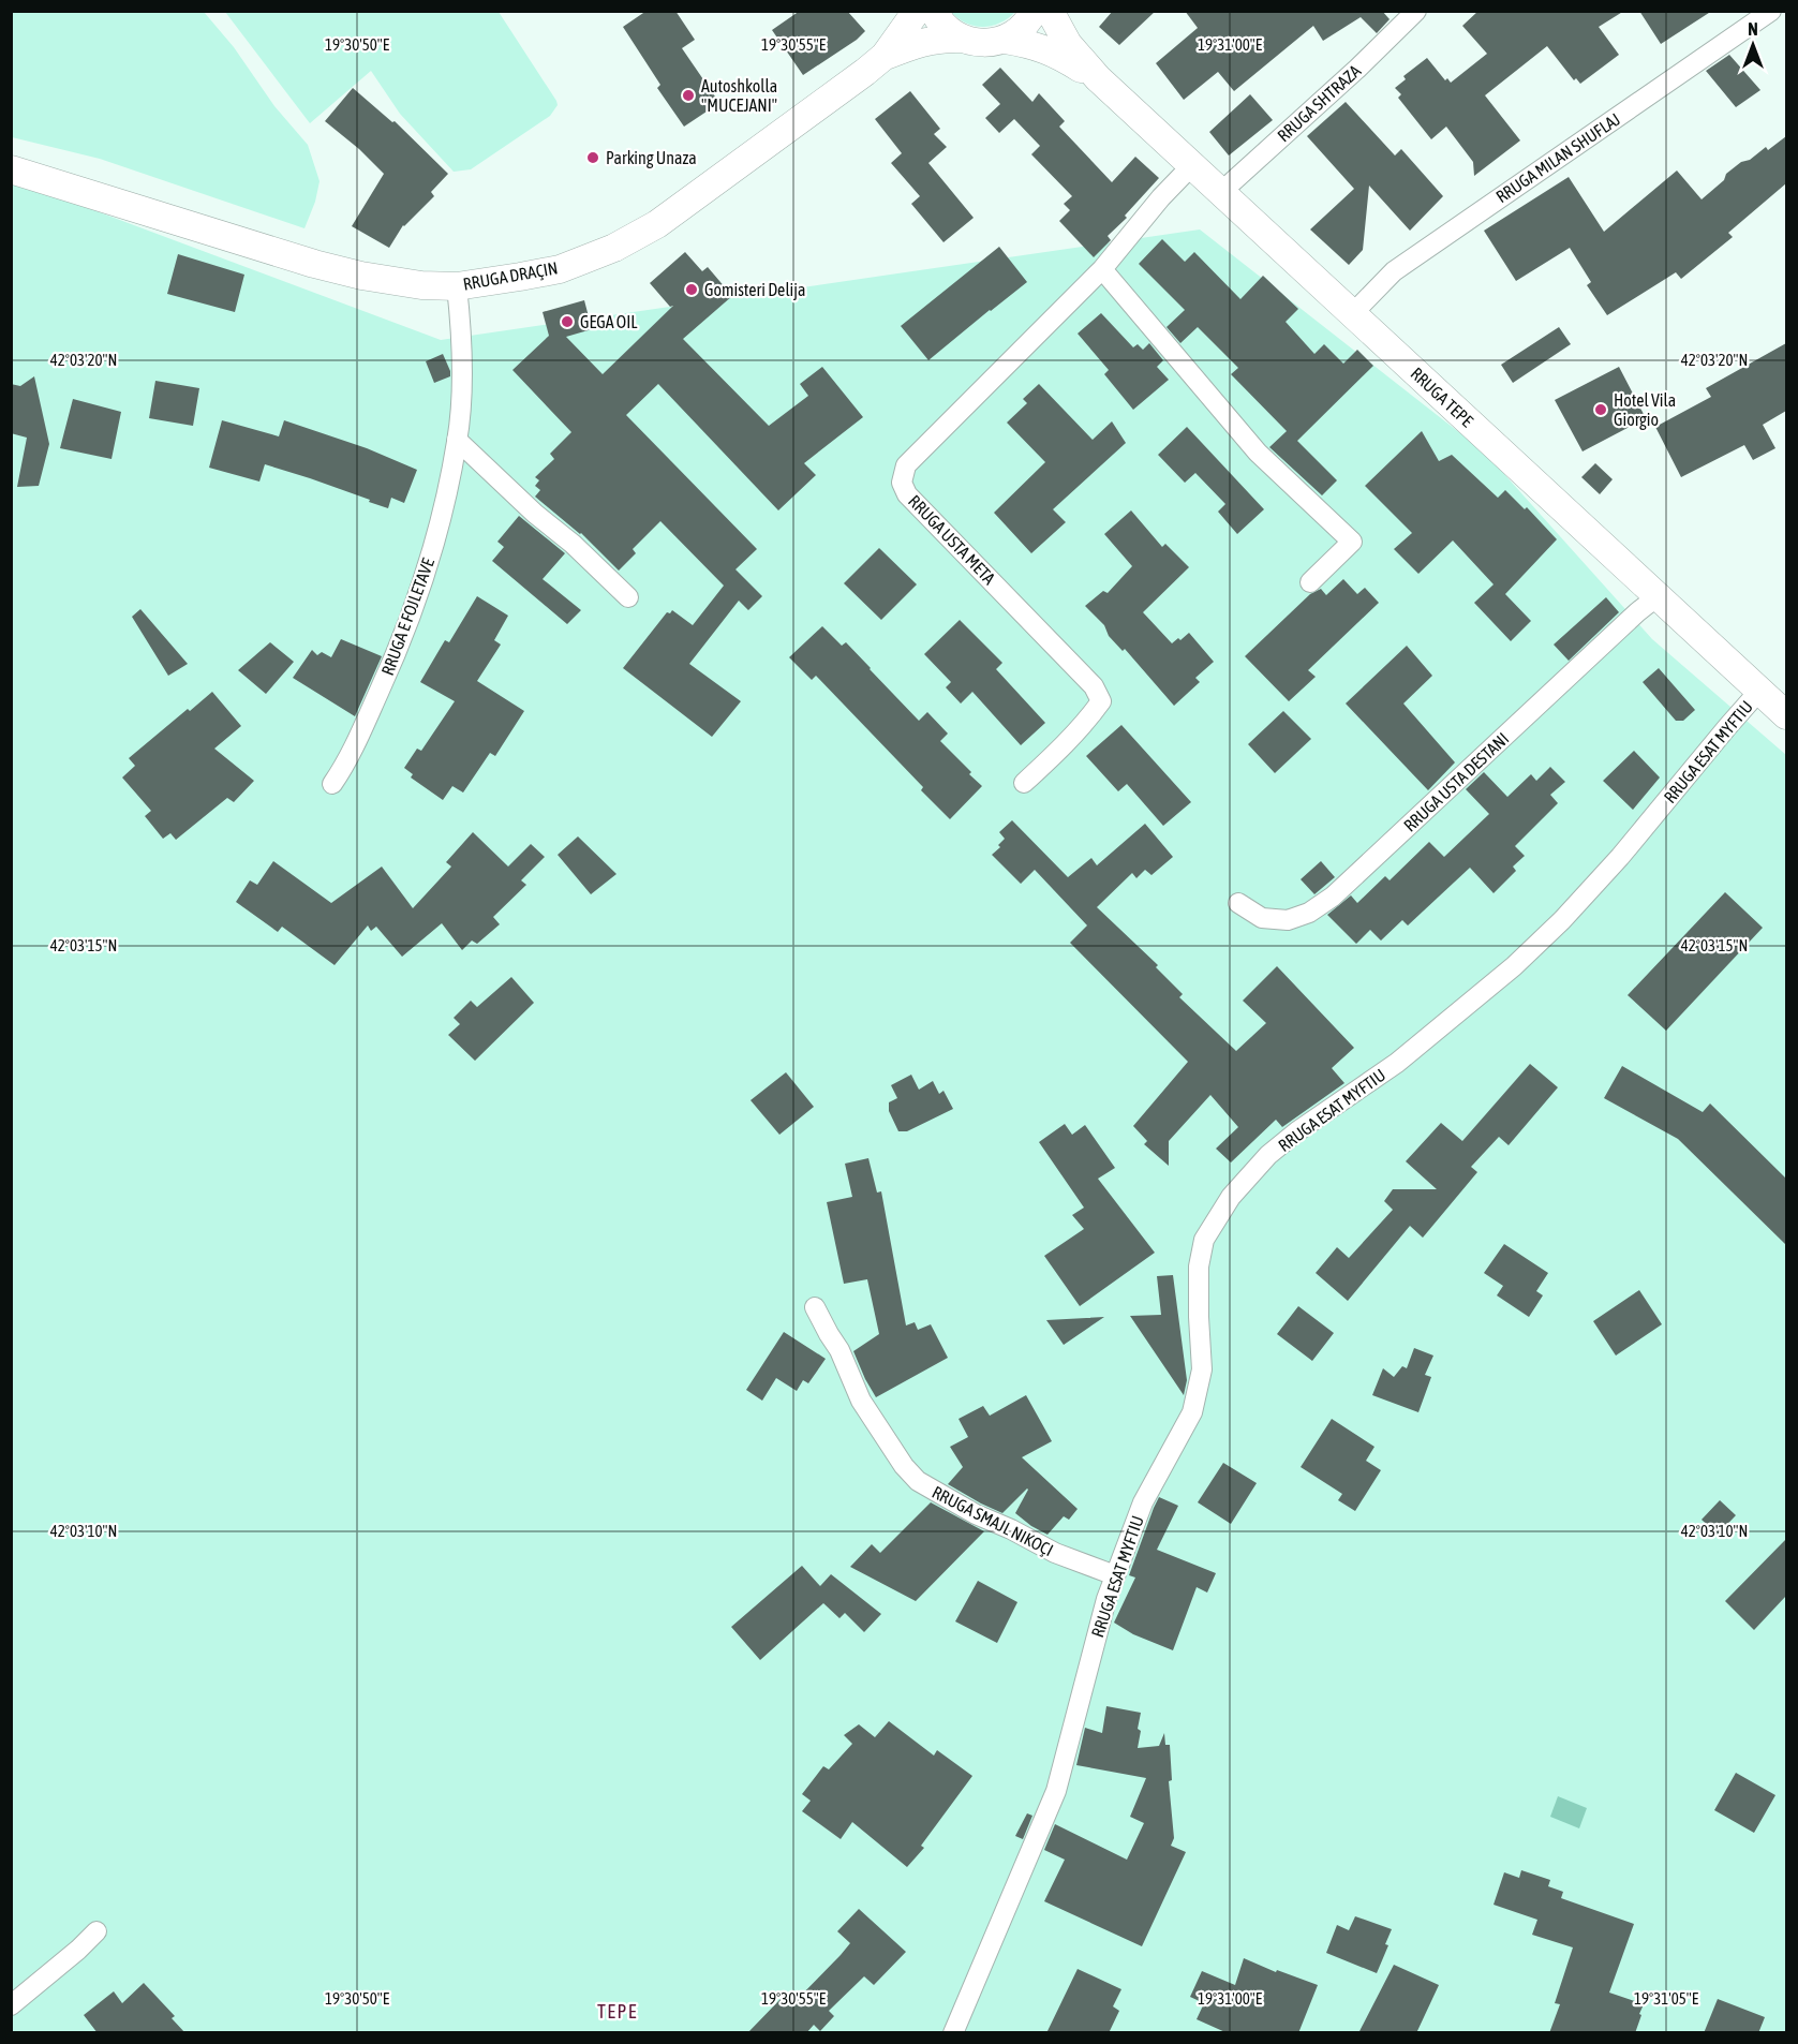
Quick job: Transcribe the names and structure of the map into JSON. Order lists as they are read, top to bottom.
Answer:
{
  "streets": {
    "main road": ["RRUGA DRAÇIN", "RRUGA TEPE"],
    "street": [
      "RRUGA SHTRAZA",
      "RRUGA MILAN SHUFLAJ",
      "RRUGA USTA META",
      "RRUGA E FOJLETAVE",
      "RRUGA ESAT MYFTIU",
      "RRUGA USTA DESTANI",
      "RRUGA SMAJL NIKOÇI"
    ]
  },
  "crossings": [
    ["RRUGA SHTRAZA", "RRUGA TEPE"],
    ["RRUGA MILAN SHUFLAJ", "RRUGA TEPE"],
    ["RRUGA DRAÇIN", "RRUGA TEPE"],
    ["RRUGA DRAÇIN", "RRUGA E FOJLETAVE"],
    ["RRUGA TEPE", "RRUGA USTA META"],
    ["RRUGA TEPE", "RRUGA ESAT MYFTIU"],
    ["RRUGA TEPE", "RRUGA USTA DESTANI"],
    ["RRUGA ESAT MYFTIU", "RRUGA SMAJL NIKOÇI"]
  ],
  "districts": ["TEPE"],
  "places": [
    "Autoshkolla \"MUCEJANI\"",
    "Parking Unaza",
    "Gomisteri Delija",
    "GEGA OIL",
    "Hotel Vila Giorgio"
  ],
  "north": "top",
  "coordinates": [
    "19°30'50\"E",
    "19°30'55\"E",
    "19°31'00\"E",
    "42°03'20\"N",
    "42°03'15\"N",
    "42°03'10\"N",
    "19°31'05\"E"
  ]
}
